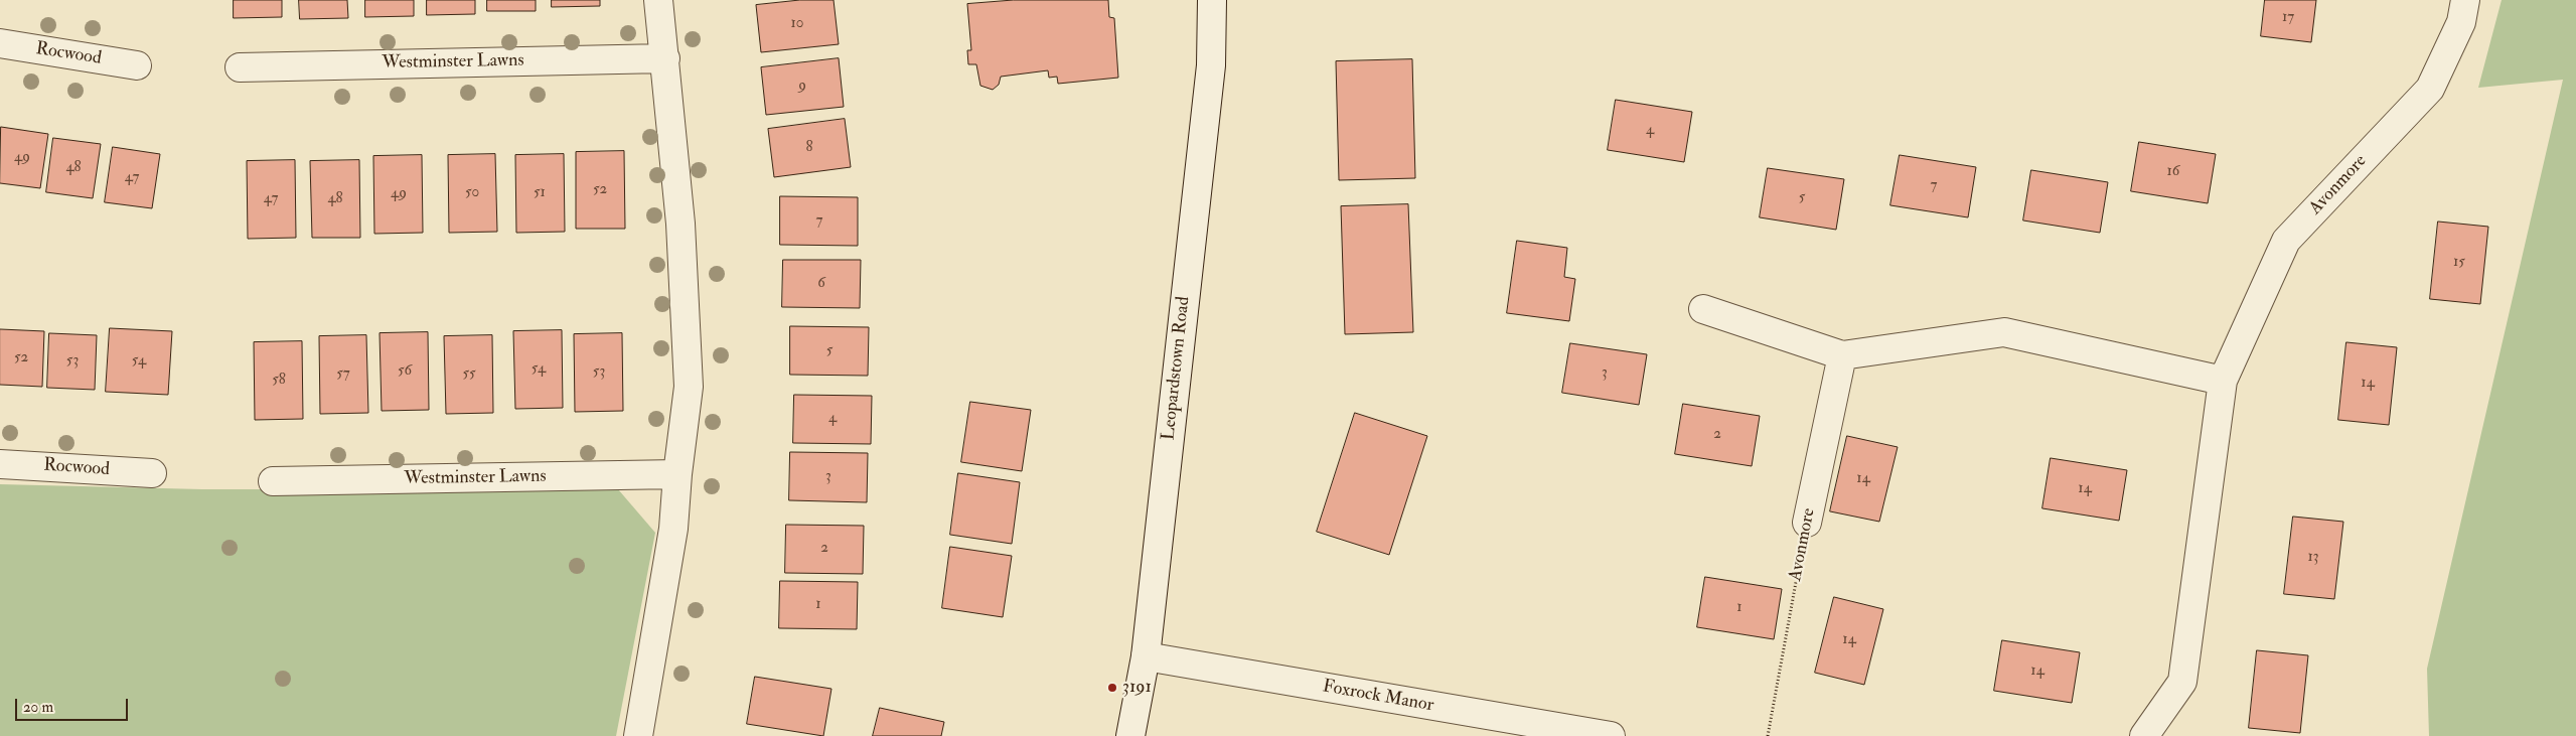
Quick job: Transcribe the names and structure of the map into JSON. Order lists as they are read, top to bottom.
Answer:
{
  "streets": {
    "street": [
      "Rocwood",
      "Westminster Lawns",
      "Avonmore",
      "Leopardstown Road",
      "Foxrock Manor"
    ]
  },
  "crossings": [
    ["Leopardstown Road", "Foxrock Manor"]
  ],
  "places": ["3191"],
  "house_numbers": [
    "17",
    "10",
    "9",
    "4",
    "8",
    "49",
    "48",
    "16",
    "47",
    "7",
    "52",
    "50",
    "51",
    "49",
    "5",
    "47",
    "48",
    "7",
    "15",
    "6",
    "5",
    "52",
    "53",
    "54",
    "54",
    "56",
    "53",
    "3",
    "57",
    "55",
    "58",
    "14",
    "4",
    "2",
    "3",
    "14",
    "14",
    "2",
    "13",
    "1",
    "1",
    "14",
    "14"
  ],
  "scale_bar": "20 m"
}
